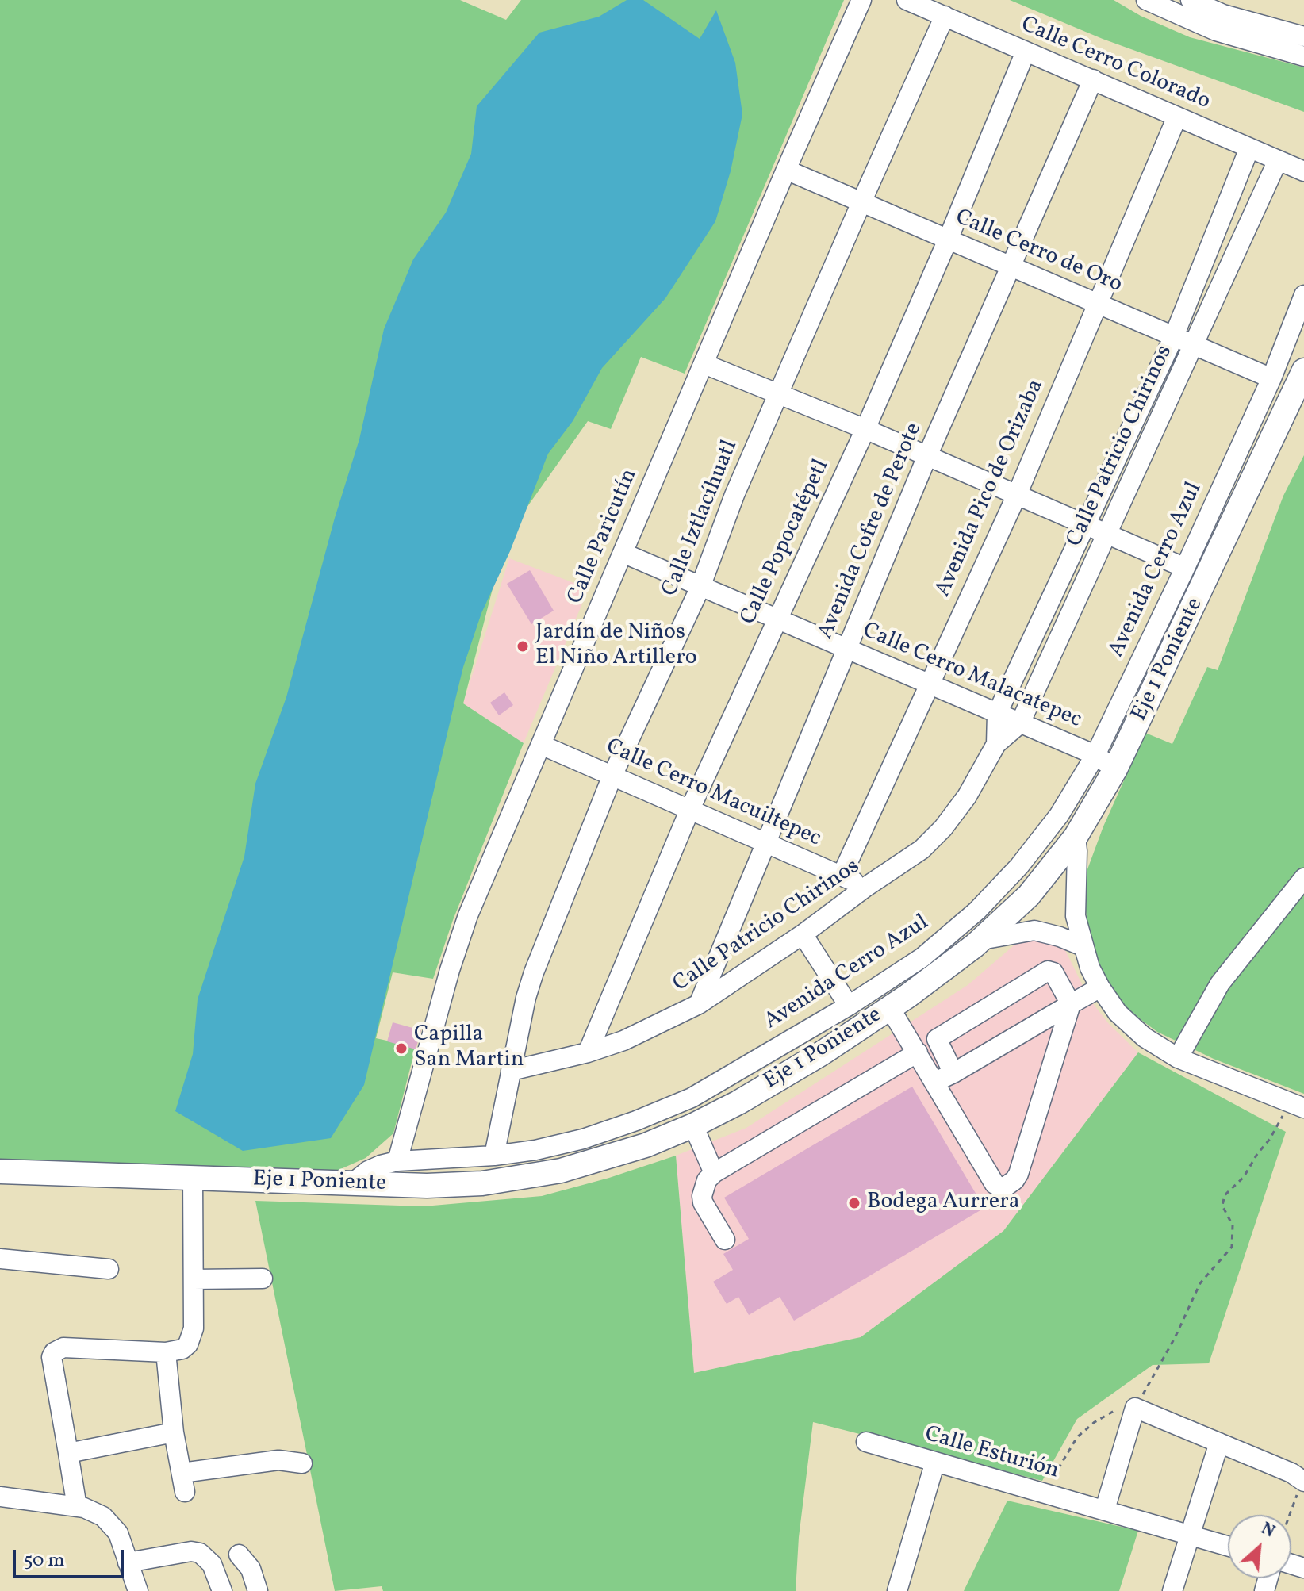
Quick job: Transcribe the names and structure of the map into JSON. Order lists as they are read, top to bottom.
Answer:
{
  "streets": {
    "main road": ["Eje 1 Poniente"],
    "street": [
      "Calle Cerro Colorado",
      "Calle Cerro de Oro",
      "Calle Patricio Chirinos",
      "Avenida Pico de Orizaba",
      "Calle Iztlacíhuatl",
      "Avenida Cofre de Perote",
      "Calle Paricutín",
      "Calle Popocatépetl",
      "Avenida Cerro Azul",
      "Calle Cerro Malacatepec",
      "Calle Cerro Macuiltepec",
      "Calle Esturión"
    ]
  },
  "crossings": [
    ["Calle Cerro Colorado", "Calle Patricio Chirinos"],
    ["Calle Cerro Colorado", "Avenida Pico de Orizaba"],
    ["Calle Cerro Colorado", "Calle Iztlacíhuatl"],
    ["Calle Cerro Colorado", "Avenida Cofre de Perote"],
    ["Calle Cerro Colorado", "Calle Popocatépetl"],
    ["Calle Cerro de Oro", "Calle Patricio Chirinos"],
    ["Calle Cerro de Oro", "Avenida Pico de Orizaba"],
    ["Calle Cerro de Oro", "Calle Iztlacíhuatl"],
    ["Calle Cerro de Oro", "Avenida Cofre de Perote"],
    ["Calle Cerro de Oro", "Calle Paricutín"],
    ["Calle Cerro de Oro", "Calle Popocatépetl"],
    ["Calle Cerro de Oro", "Avenida Cerro Azul"],
    ["Calle Patricio Chirinos", "Calle Iztlacíhuatl"],
    ["Calle Patricio Chirinos", "Avenida Cofre de Perote"],
    ["Calle Patricio Chirinos", "Calle Popocatépetl"],
    ["Calle Patricio Chirinos", "Calle Cerro Malacatepec"],
    ["Calle Patricio Chirinos", "Calle Cerro Macuiltepec"],
    ["Avenida Pico de Orizaba", "Calle Cerro Malacatepec"],
    ["Avenida Pico de Orizaba", "Calle Cerro Macuiltepec"],
    ["Calle Iztlacíhuatl", "Avenida Cerro Azul"],
    ["Calle Iztlacíhuatl", "Calle Cerro Malacatepec"],
    ["Calle Iztlacíhuatl", "Calle Cerro Macuiltepec"],
    ["Avenida Cofre de Perote", "Calle Cerro Malacatepec"],
    ["Avenida Cofre de Perote", "Calle Cerro Macuiltepec"],
    ["Calle Paricutín", "Avenida Cerro Azul"],
    ["Calle Paricutín", "Calle Cerro Malacatepec"],
    ["Calle Paricutín", "Calle Cerro Macuiltepec"],
    ["Calle Popocatépetl", "Calle Cerro Malacatepec"],
    ["Calle Popocatépetl", "Calle Cerro Macuiltepec"],
    ["Avenida Cerro Azul", "Calle Cerro Malacatepec"],
    ["Eje 1 Poniente", "Calle Cerro Malacatepec"]
  ],
  "places": ["Jardín de Niños El Niño Artillero", "Capilla San Martin", "Bodega Aurrera"],
  "scale_bar": "50 m",
  "north": "top right"
}
